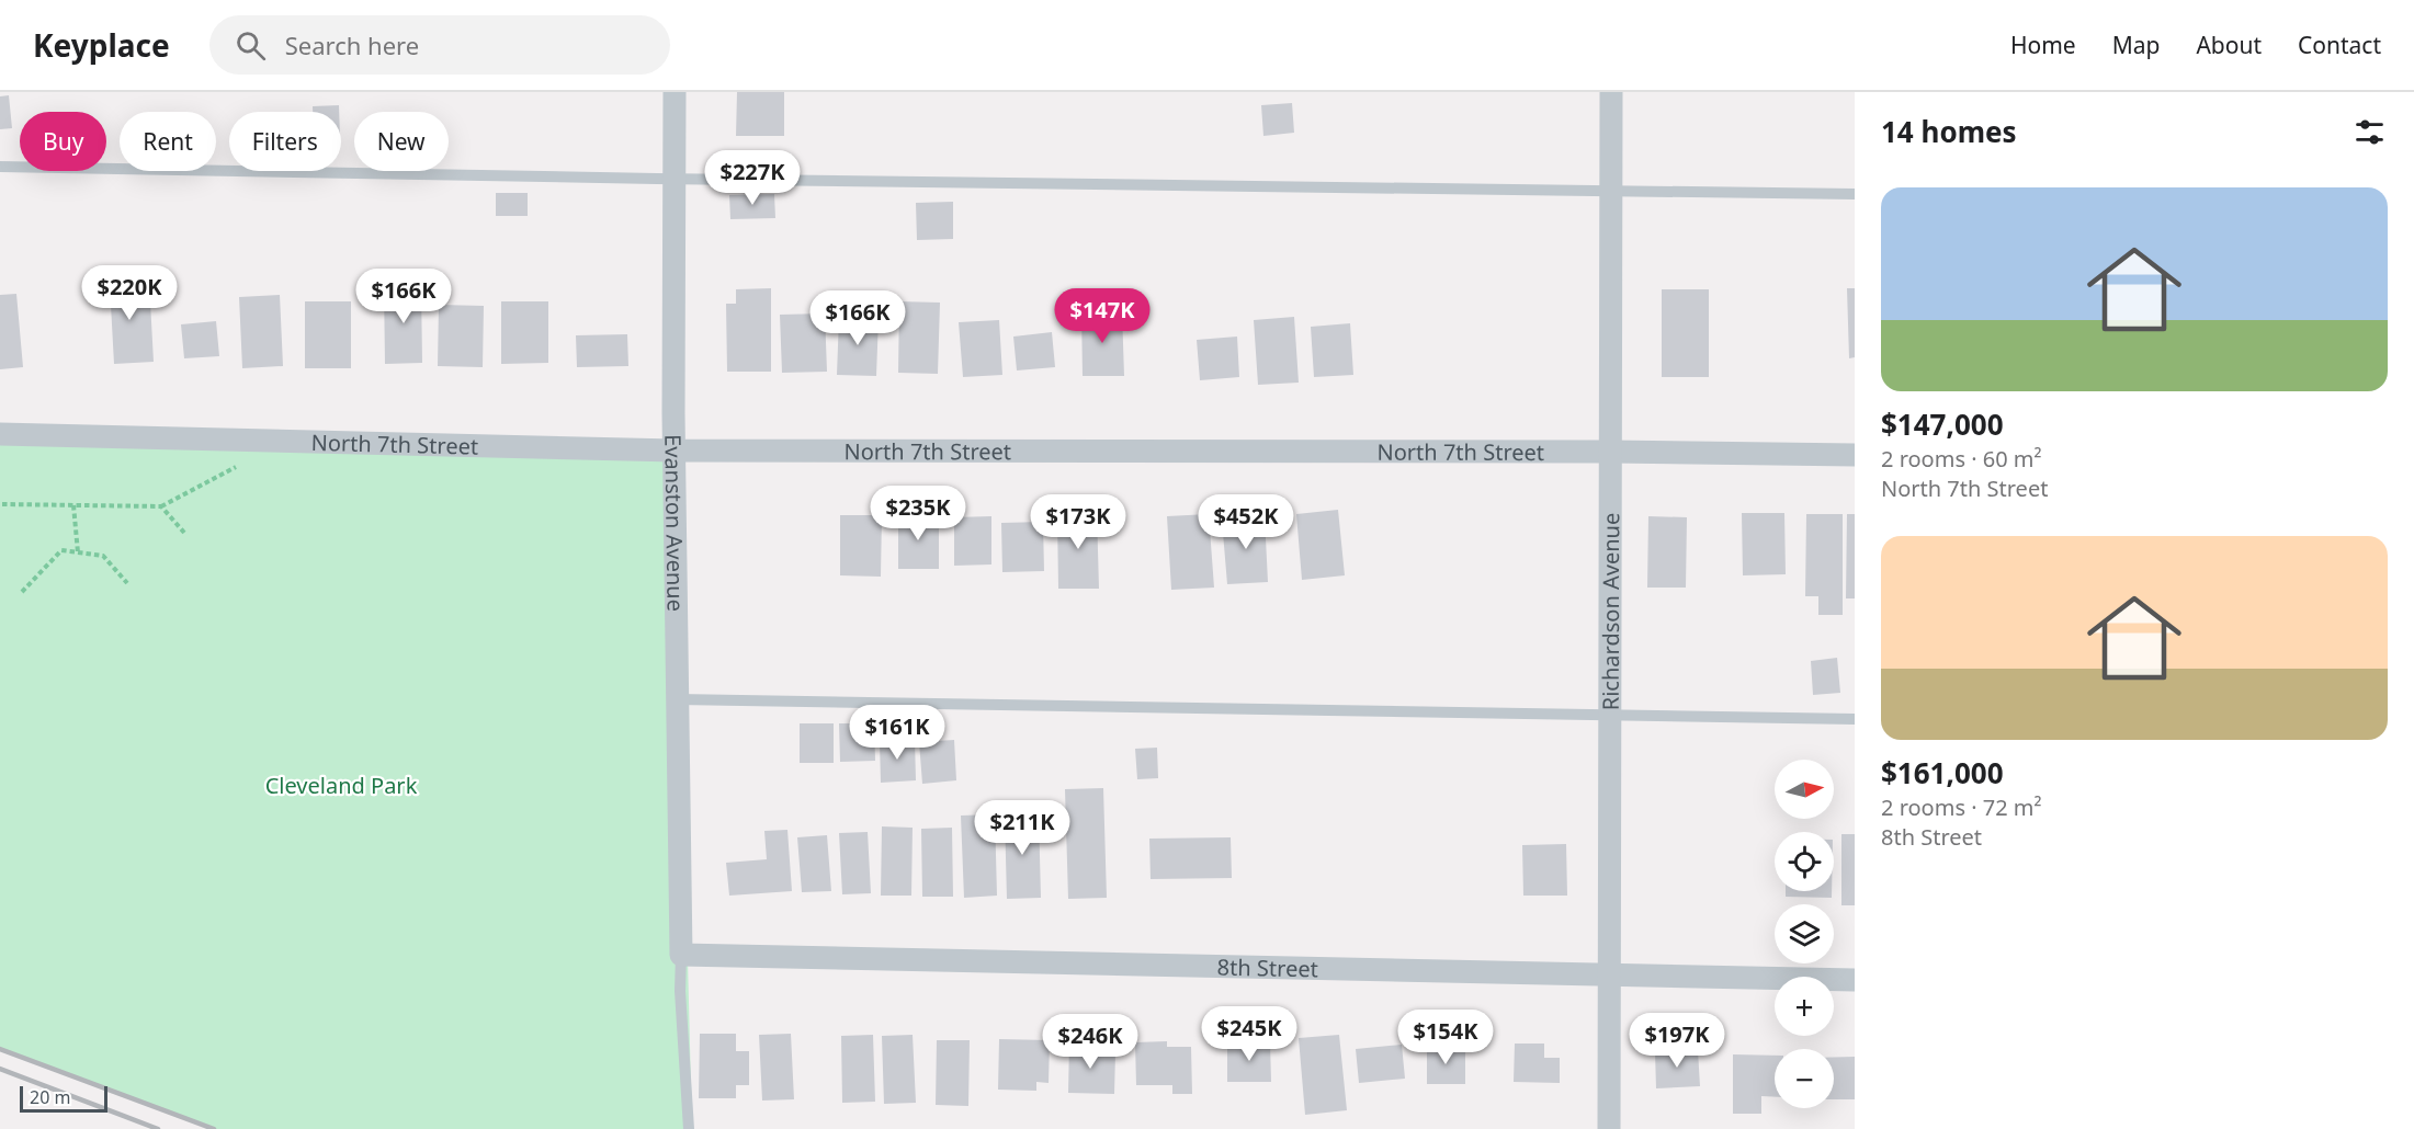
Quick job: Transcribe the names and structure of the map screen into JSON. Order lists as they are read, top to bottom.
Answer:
{
  "streets": {
    "street": [
      "North 7th Street",
      "Evanston Avenue",
      "Richardson Avenue",
      "8th Street"
    ]
  },
  "crossings": [
    ["North 7th Street", "Evanston Avenue"],
    ["North 7th Street", "Richardson Avenue"],
    ["Evanston Avenue", "8th Street"],
    ["Richardson Avenue", "8th Street"]
  ],
  "parks": ["Cleveland Park"],
  "scale_bar": "20 m",
  "north": "right",
  "page": {
    "header": "Keyplace",
    "search": "Search here",
    "nav": [
      "Home",
      "Map",
      "About",
      "Contact"
    ],
    "heading": "14 homes",
    "chip": [
      "Buy",
      "Rent",
      "Filters",
      "New"
    ],
    "price": [
      "$227K",
      "$220K",
      "$166K",
      "$147K",
      "$166K",
      "$235K",
      "$173K",
      "$452K",
      "$161K",
      "$211K",
      "$245K",
      "$154K",
      "$197K",
      "$246K"
    ],
    "list": [
      {
        "name": "$147,000",
        "note": "2 rooms · 60 m² · North 7th Street"
      },
      {
        "name": "$161,000",
        "note": "2 rooms · 72 m² · 8th Street"
      }
    ],
    "map_buttons": ["+", "−"],
    "scale": "20 m"
  }
}
